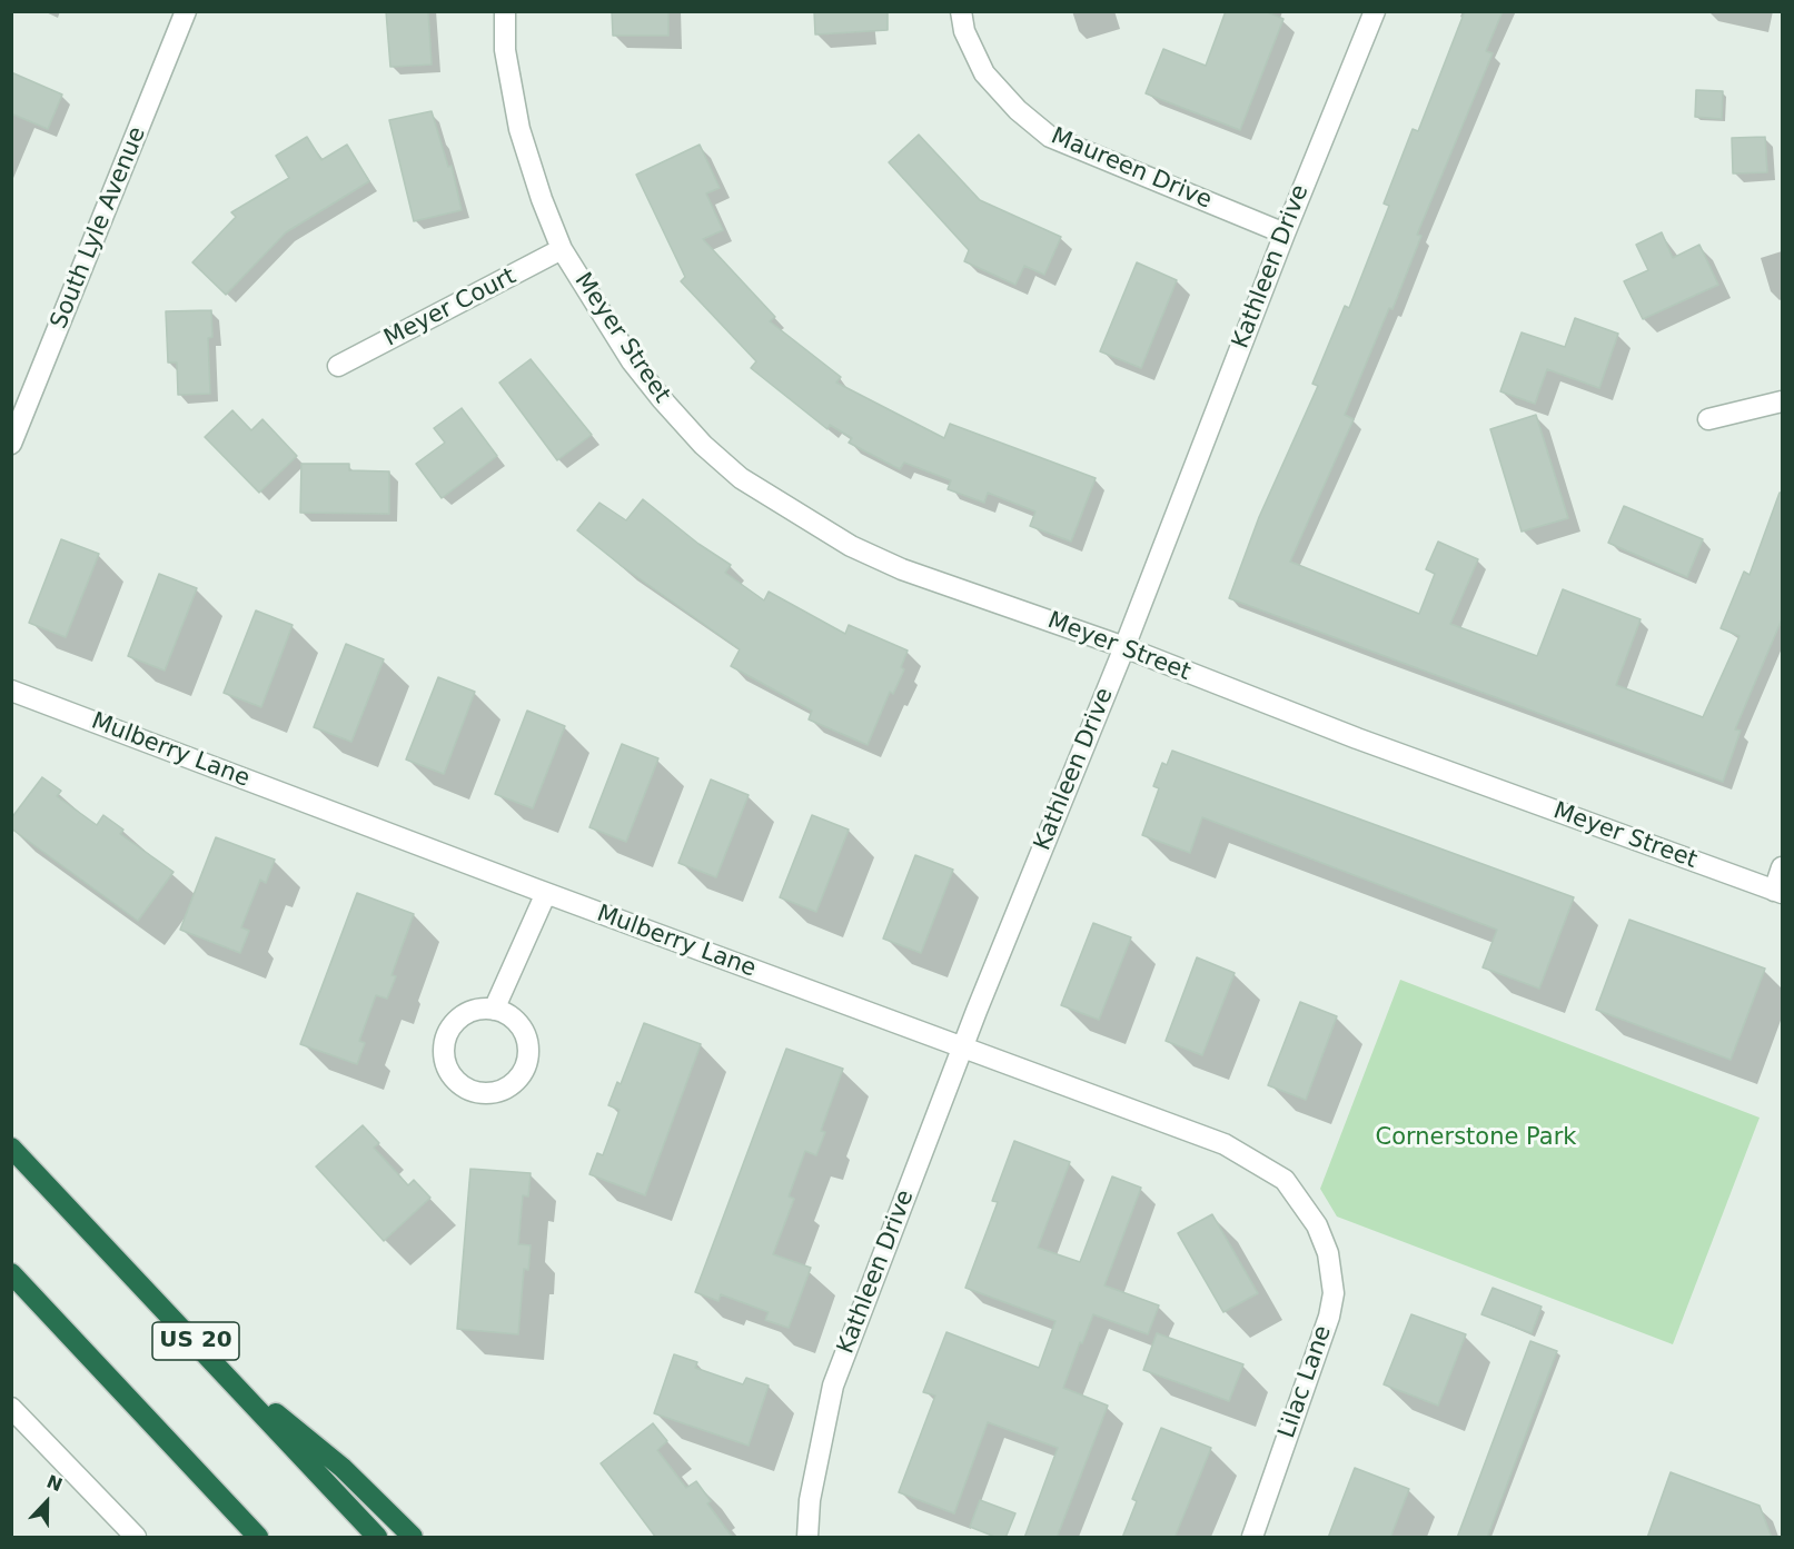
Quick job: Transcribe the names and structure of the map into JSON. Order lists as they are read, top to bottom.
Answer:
{
  "streets": {
    "highway": ["US 20"],
    "street": [
      "Maureen Drive",
      "South Lyle Avenue",
      "Kathleen Drive",
      "Meyer Court",
      "Meyer Street",
      "Mulberry Lane",
      "Lilac Lane"
    ]
  },
  "crossings": [
    ["Maureen Drive", "Kathleen Drive"],
    ["Kathleen Drive", "Meyer Street"],
    ["Kathleen Drive", "Mulberry Lane"],
    ["Meyer Court", "Meyer Street"],
    ["Mulberry Lane", "Lilac Lane"]
  ],
  "parks": ["Cornerstone Park"],
  "north": "top"
}
